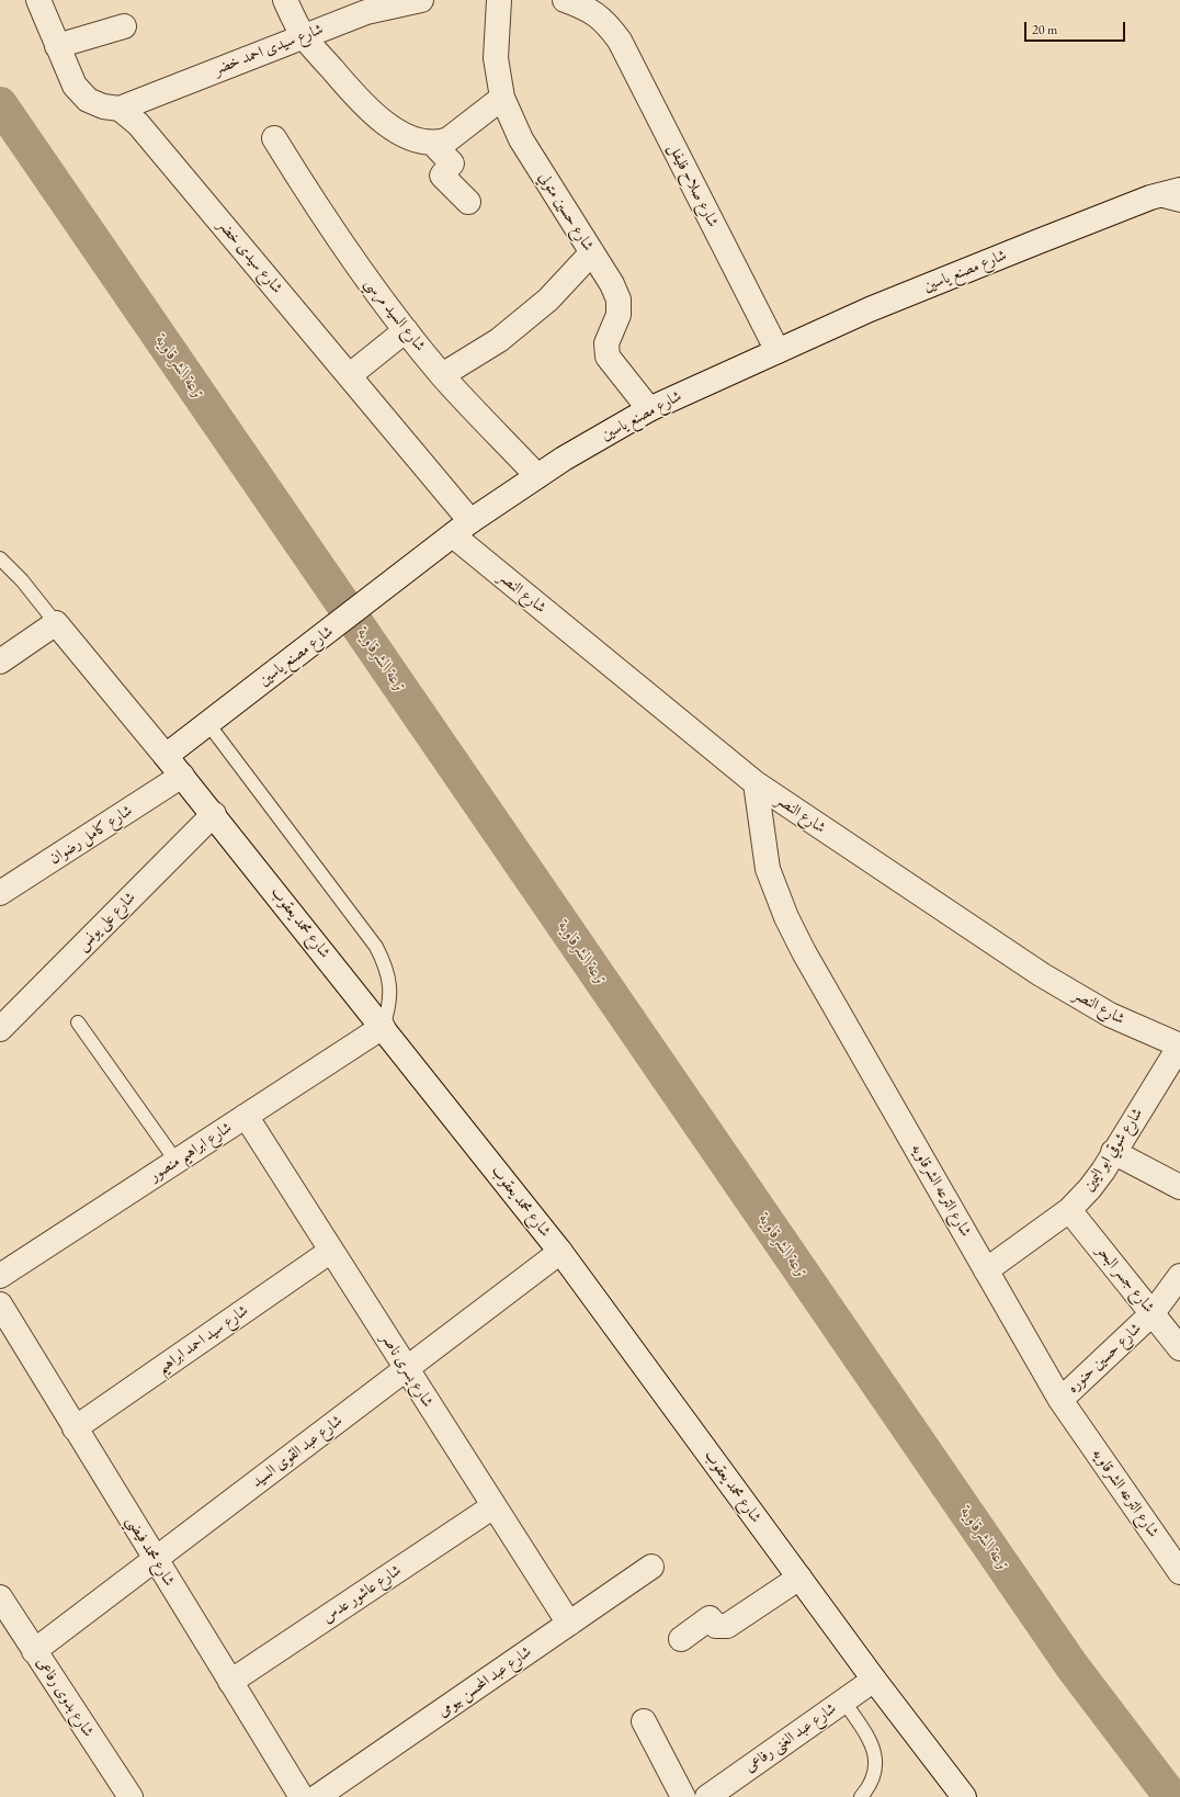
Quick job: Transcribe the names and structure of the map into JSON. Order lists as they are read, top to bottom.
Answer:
{
  "streets": {
    "street": [
      "شارع سيدى احمد خضر",
      "شارع صلاح فليفل",
      "شارع حسين متولي",
      "شارع سيدى خضر",
      "شارع مصنع ياسين",
      "شارع السيد مرسي",
      "شارع النصر",
      "شارع كامل رضوان",
      "شارع على يونس",
      "شارع محمد يعقوب",
      "شارع شوقي ابو اليمين",
      "شارع ابراهيم منصور",
      "شارع الترعه الشرقاويه",
      "شارع جسر البحر",
      "شارع سيد احمد ابراهيم",
      "شارع حسين حنوره",
      "شارع يسرى ناصر",
      "شارع عبد القوى السيد",
      "شارع محمد فيضي",
      "شارع عاشور عدس",
      "شارع عبد المحسن بيومى",
      "شارع بدوى رفاعى",
      "شارع عبد الغنى رفاعى"
    ]
  },
  "crossings": [
    ["شارع سيدى احمد خضر", "شارع سيدى خضر"],
    ["شارع صلاح فليفل", "شارع مصنع ياسين"],
    ["شارع حسين متولي", "شارع مصنع ياسين"],
    ["شارع سيدى خضر", "شارع مصنع ياسين"],
    ["شارع سيدى خضر", "شارع النصر"],
    ["شارع مصنع ياسين", "شارع السيد مرسي"],
    ["شارع مصنع ياسين", "شارع النصر"],
    ["شارع مصنع ياسين", "شارع محمد يعقوب"],
    ["شارع النصر", "شارع شوقي ابو اليمين"],
    ["شارع النصر", "شارع الترعه الشرقاويه"],
    ["شارع كامل رضوان", "شارع محمد يعقوب"],
    ["شارع على يونس", "شارع محمد يعقوب"],
    ["شارع محمد يعقوب", "شارع ابراهيم منصور"],
    ["شارع محمد يعقوب", "شارع عبد القوى السيد"],
    ["شارع محمد يعقوب", "شارع عبد الغنى رفاعى"],
    ["شارع شوقي ابو اليمين", "شارع الترعه الشرقاويه"],
    ["شارع شوقي ابو اليمين", "شارع جسر البحر"],
    ["شارع ابراهيم منصور", "شارع يسرى ناصر"],
    ["شارع الترعه الشرقاويه", "شارع حسين حنوره"],
    ["شارع جسر البحر", "شارع حسين حنوره"],
    ["شارع سيد احمد ابراهيم", "شارع يسرى ناصر"],
    ["شارع سيد احمد ابراهيم", "شارع محمد فيضي"],
    ["شارع يسرى ناصر", "شارع عبد القوى السيد"],
    ["شارع يسرى ناصر", "شارع عاشور عدس"],
    ["شارع يسرى ناصر", "شارع عبد المحسن بيومى"],
    ["شارع عبد القوى السيد", "شارع محمد فيضي"],
    ["شارع عبد القوى السيد", "شارع بدوى رفاعى"],
    ["شارع محمد فيضي", "شارع عاشور عدس"]
  ],
  "water": ["ترعة الشرقاوية"],
  "scale_bar": "20 m"
}
